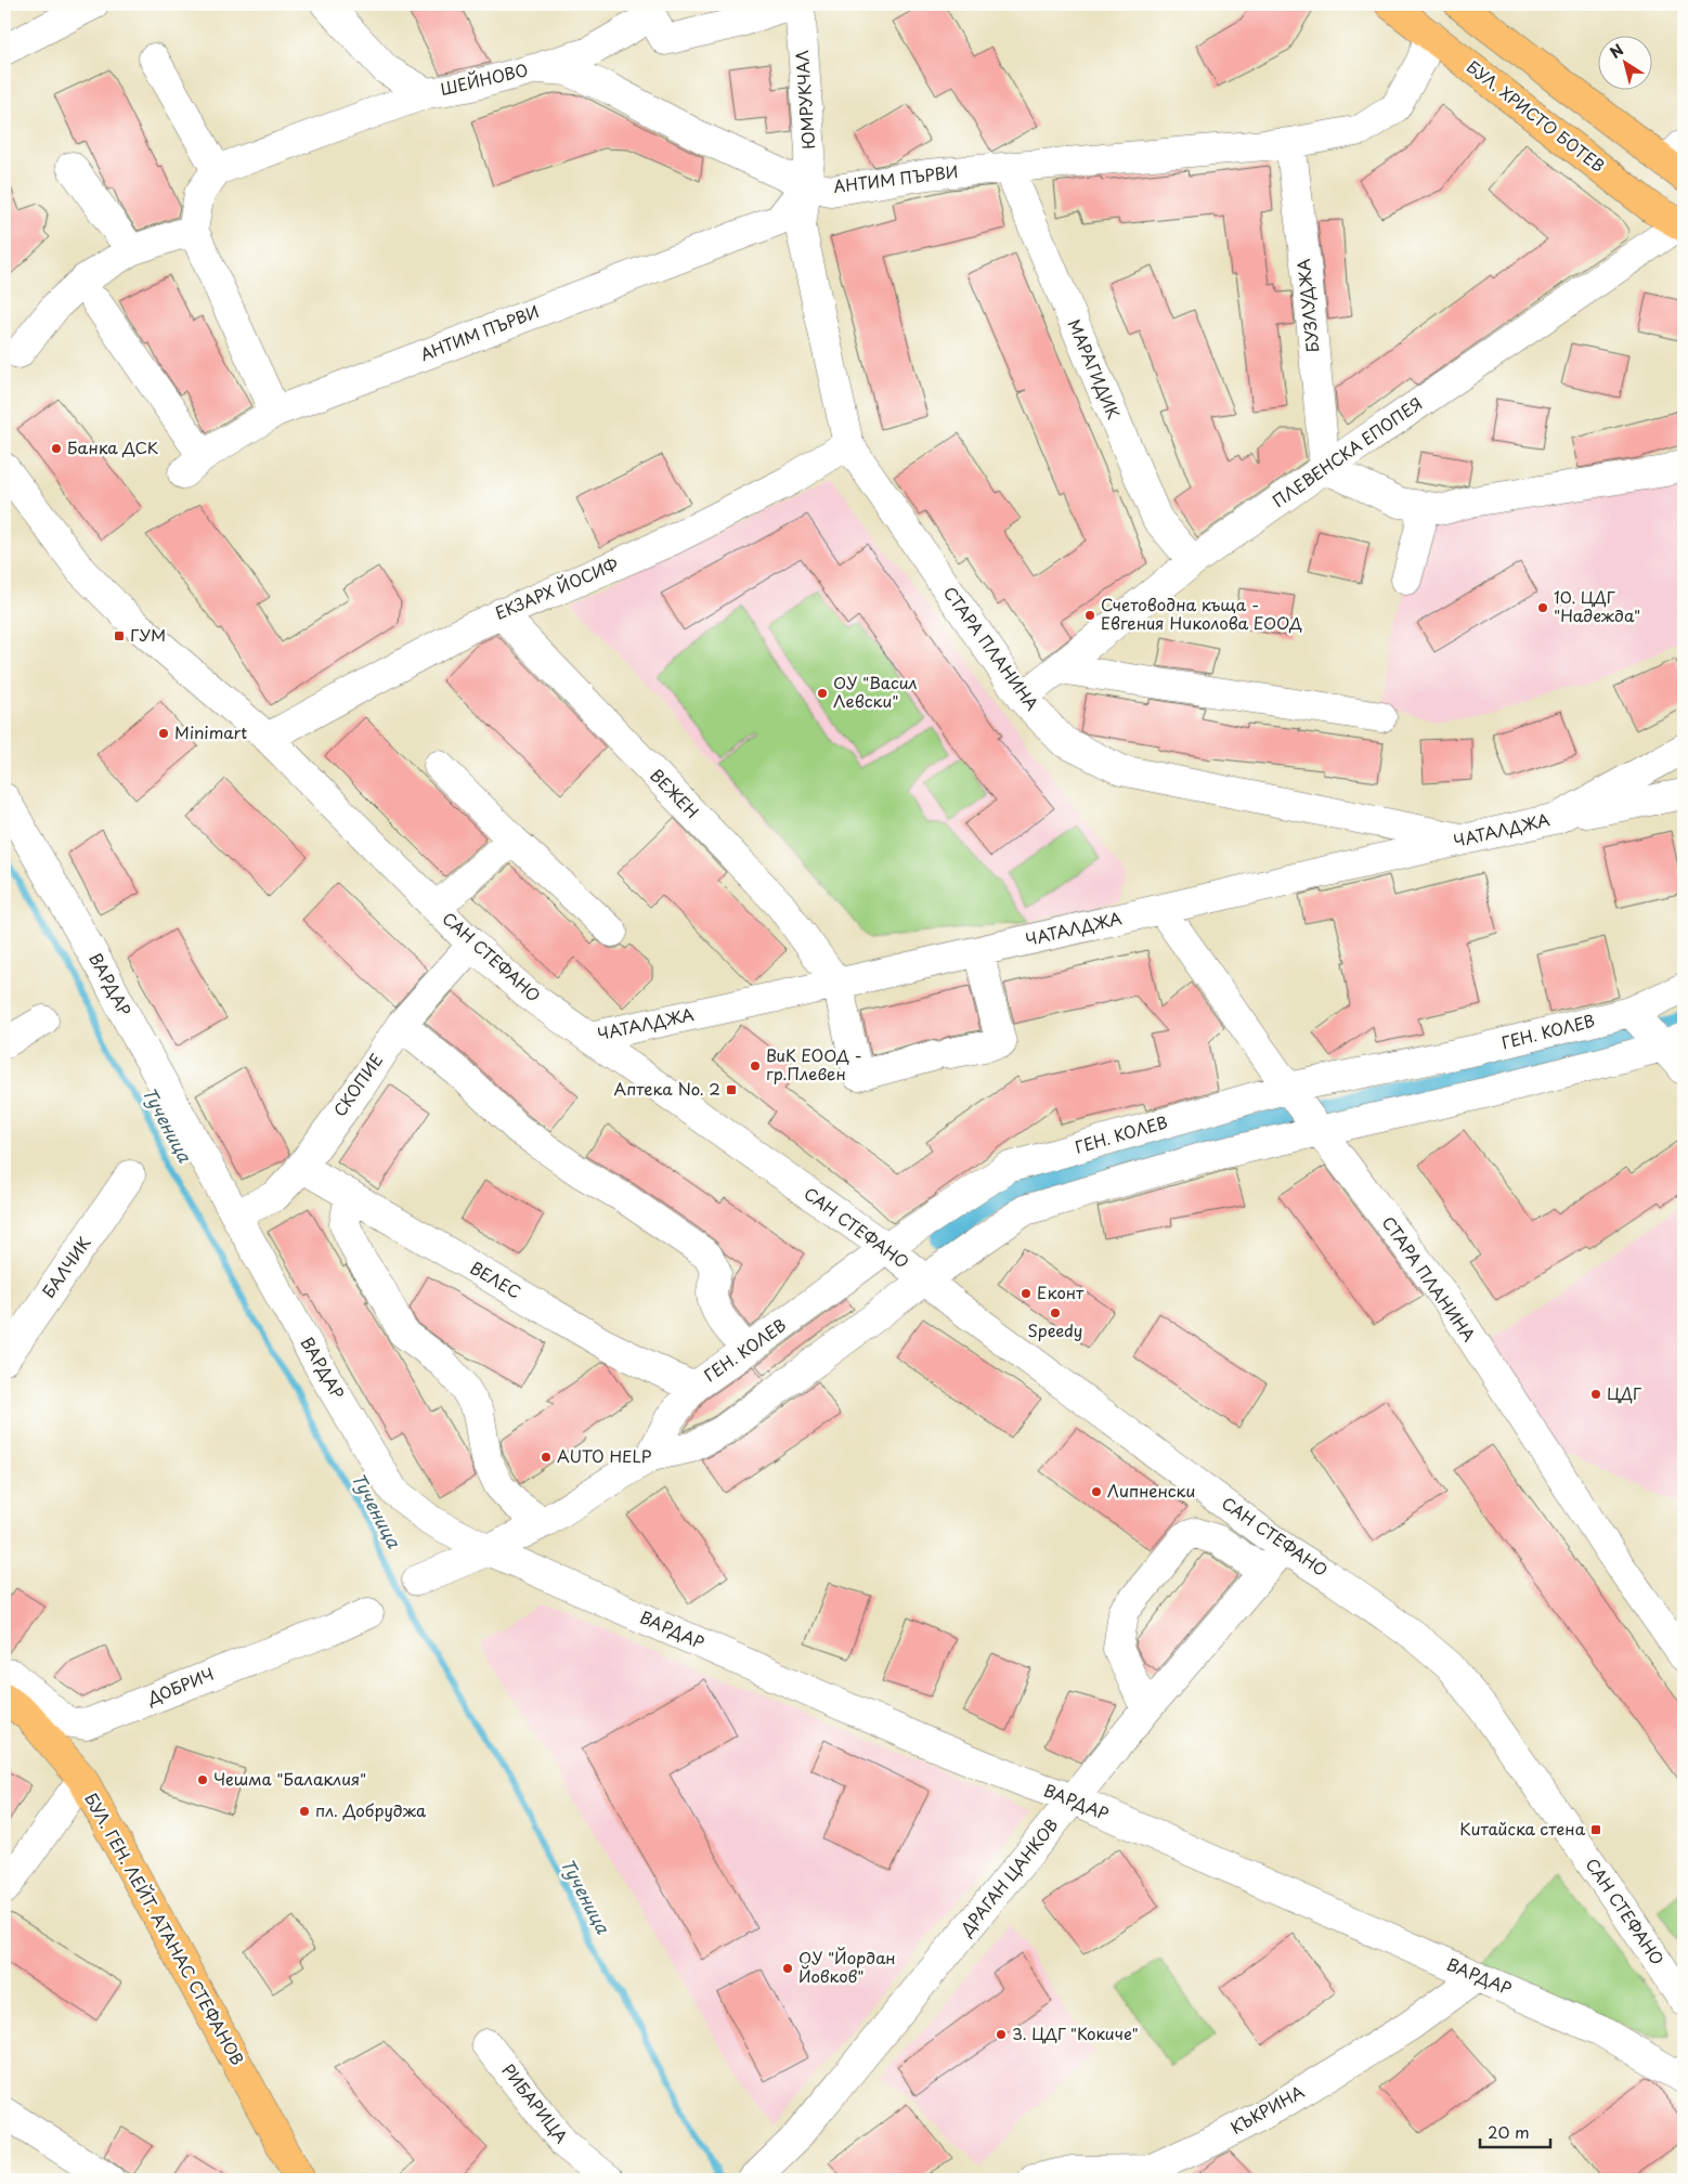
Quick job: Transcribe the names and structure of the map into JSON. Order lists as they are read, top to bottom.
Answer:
{
  "streets": {
    "main road": ["БУЛ. ХРИСТО БОТЕВ", "БУЛ. ГЕН. ЛЕЙТ. АТАНАС СТЕФАНОВ"],
    "street": [
      "ШЕЙНОВО",
      "ЮМРУКЧАЛ",
      "АНТИМ ПЪРВИ",
      "БУЗЛУДЖА",
      "МАРАГИДИК",
      "ПЛЕВЕНСКА ЕПОПЕЯ",
      "ЕКЗАРХ ЙОСИФ",
      "СТАРА ПЛАНИНА",
      "ВЕЖЕН",
      "ЧАТАЛДЖА",
      "САН СТЕФАНО",
      "ВАРДАР",
      "ГЕН. КОЛЕВ",
      "СКОПИЕ",
      "БАЛЧИК",
      "ВЕЛЕС",
      "ДОБРИЧ",
      "ДРАГАН ЦАНКОВ",
      "РИБАРИЦА",
      "КЪКРИНА"
    ]
  },
  "crossings": [
    ["ШЕЙНОВО", "ЮМРУКЧАЛ"],
    ["ШЕЙНОВО", "АНТИМ ПЪРВИ"],
    ["ЮМРУКЧАЛ", "АНТИМ ПЪРВИ"],
    ["ЮМРУКЧАЛ", "СТАРА ПЛАНИНА"],
    ["БУЛ. ХРИСТО БОТЕВ", "АНТИМ ПЪРВИ"],
    ["БУЛ. ХРИСТО БОТЕВ", "ПЛЕВЕНСКА ЕПОПЕЯ"],
    ["АНТИМ ПЪРВИ", "БУЗЛУДЖА"],
    ["АНТИМ ПЪРВИ", "МАРАГИДИК"],
    ["БУЗЛУДЖА", "ПЛЕВЕНСКА ЕПОПЕЯ"],
    ["МАРАГИДИК", "ПЛЕВЕНСКА ЕПОПЕЯ"],
    ["ПЛЕВЕНСКА ЕПОПЕЯ", "СТАРА ПЛАНИНА"],
    ["ЕКЗАРХ ЙОСИФ", "СТАРА ПЛАНИНА"],
    ["ЕКЗАРХ ЙОСИФ", "ВЕЖЕН"],
    ["ЕКЗАРХ ЙОСИФ", "САН СТЕФАНО"],
    ["СТАРА ПЛАНИНА", "ЧАТАЛДЖА"],
    ["СТАРА ПЛАНИНА", "ГЕН. КОЛЕВ"],
    ["ВЕЖЕН", "ЧАТАЛДЖА"],
    ["ЧАТАЛДЖА", "САН СТЕФАНО"],
    ["САН СТЕФАНО", "ГЕН. КОЛЕВ"],
    ["САН СТЕФАНО", "СКОПИЕ"],
    ["САН СТЕФАНО", "ДРАГАН ЦАНКОВ"],
    ["ВАРДАР", "ГЕН. КОЛЕВ"],
    ["ВАРДАР", "СКОПИЕ"],
    ["ВАРДАР", "ДРАГАН ЦАНКОВ"],
    ["ВАРДАР", "КЪКРИНА"],
    ["ГЕН. КОЛЕВ", "ВЕЛЕС"],
    ["СКОПИЕ", "ВЕЛЕС"]
  ],
  "water": ["Тученица"],
  "places": {
    "other": [
      "Банка ДСК",
      "10. ЦДГ \"Надежда\"",
      "Счетоводна къща - Евгения Николова ЕООД",
      "ОУ \"Васил Левски\"",
      "Minimart",
      "ВиК ЕООД - гр.Плевен",
      "Еконт",
      "Speedy",
      "ЦДГ",
      "AUTO HELP",
      "Липненски",
      "Чешма \"Балаклия\"",
      "пл. Добруджа",
      "ОУ \"Йордан Йовков\"",
      "3. ЦДГ \"Кокиче\""
    ],
    "transit": ["ГУМ", "Аптека No. 2", "Китайска стена"]
  },
  "scale_bar": "20 m",
  "north": "top left"
}
